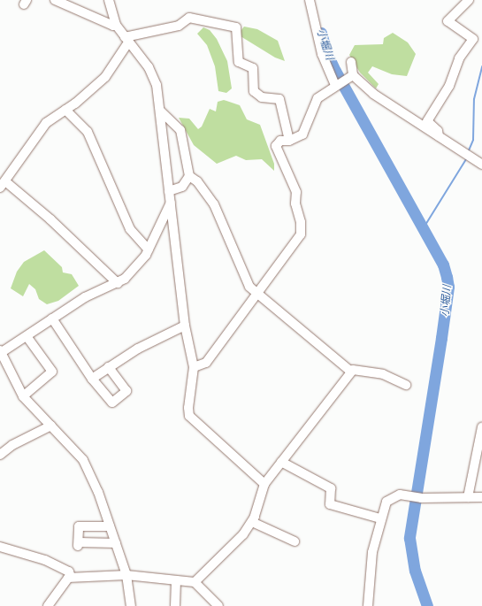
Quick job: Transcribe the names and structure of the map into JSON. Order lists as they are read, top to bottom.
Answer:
{
  "water": ["小堀川"]
}
